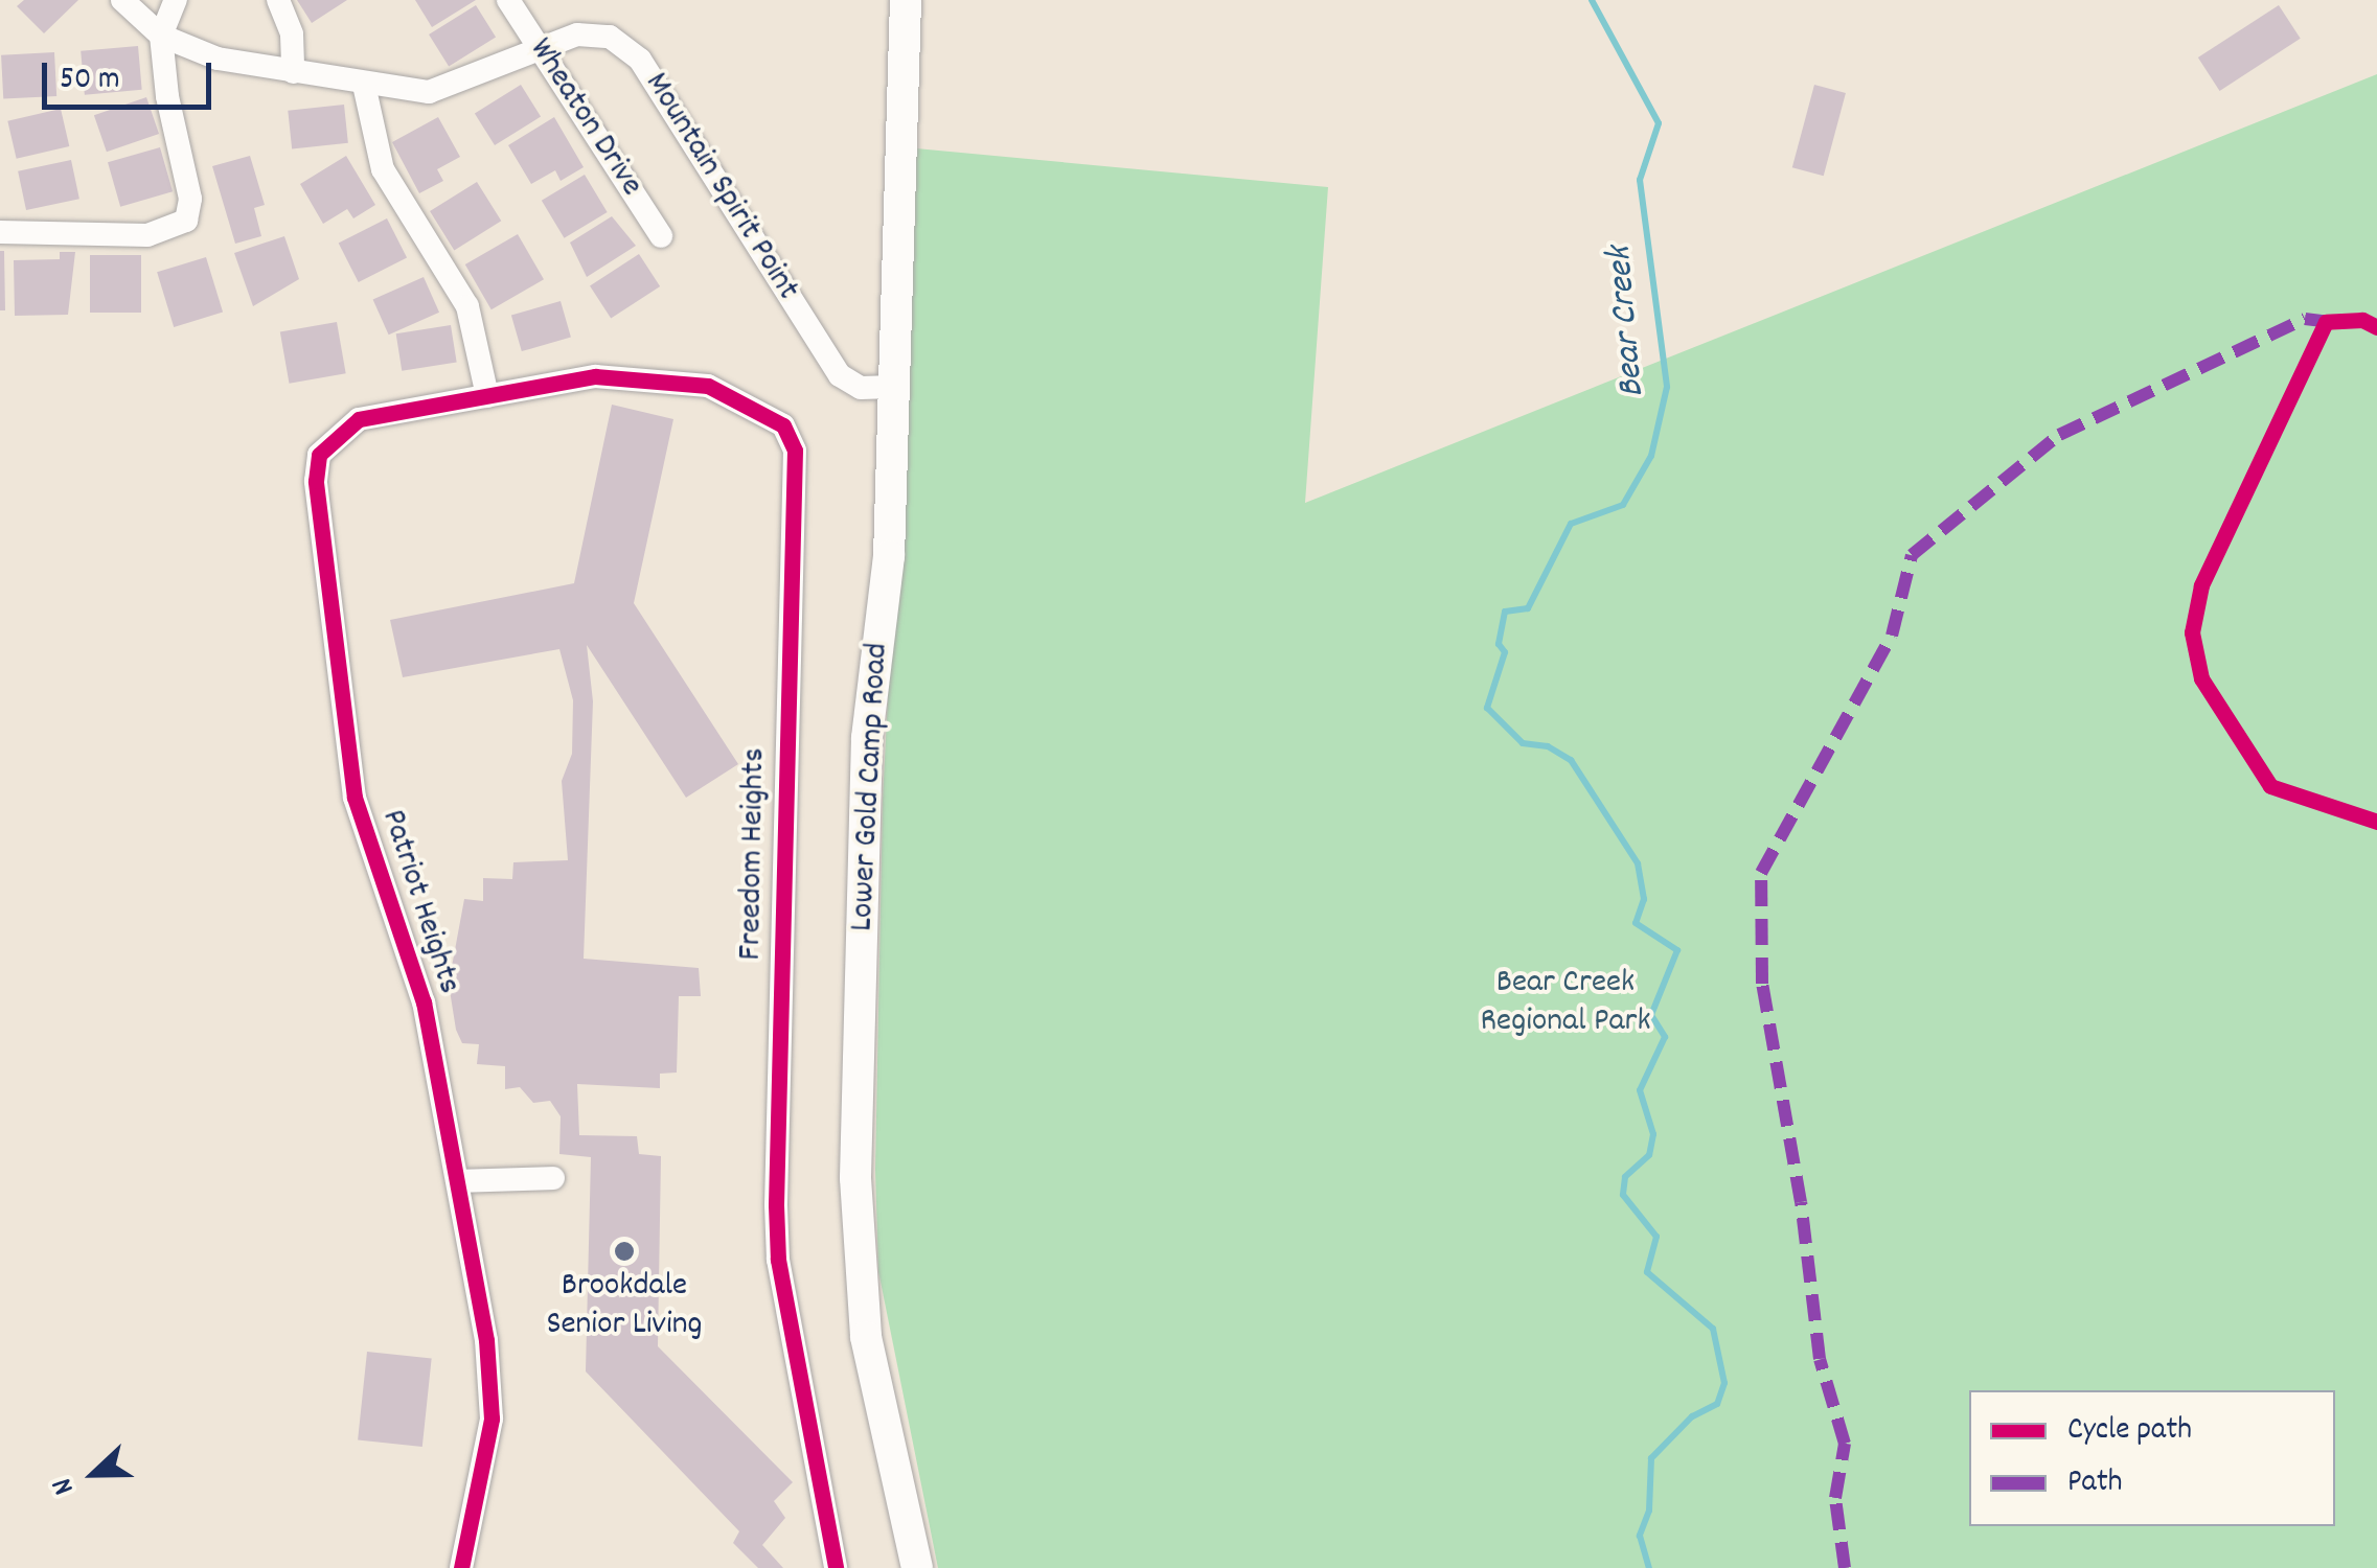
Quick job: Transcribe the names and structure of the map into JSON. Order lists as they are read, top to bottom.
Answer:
{
  "streets": {
    "street": [
      "Wheaton Drive",
      "Mountain Spirit Point",
      "Lower Gold Camp Road",
      "Freedom Heights",
      "Patriot Heights"
    ]
  },
  "crossings": [
    ["Wheaton Drive", "Mountain Spirit Point"],
    ["Mountain Spirit Point", "Lower Gold Camp Road"],
    ["Freedom Heights", "Patriot Heights"]
  ],
  "water": ["Bear Creek"],
  "parks": ["Bear Creek Regional Park"],
  "places": ["Brookdale Senior Living"],
  "legend": ["Cycle path", "Path"],
  "scale_bar": "50 m",
  "north": "left"
}
